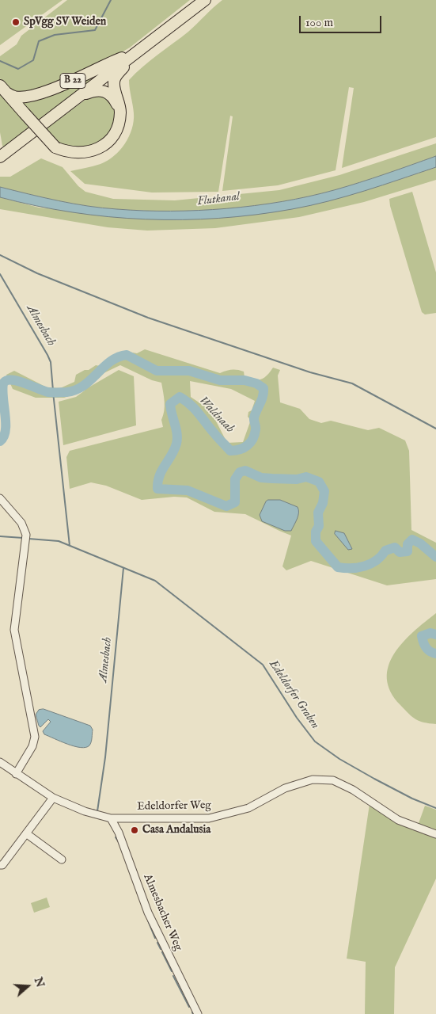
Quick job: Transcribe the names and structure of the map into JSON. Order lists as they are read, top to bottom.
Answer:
{
  "streets": {
    "main road": ["B 22"],
    "street": ["Edeldorfer Weg", "Almesbacher Weg"]
  },
  "crossings": [
    ["Edeldorfer Weg", "Almesbacher Weg"]
  ],
  "water": [
    "Flutkanal",
    "Almesbach",
    "Waldnaab",
    "Edeldorfer Graben"
  ],
  "places": ["SpVgg SV Weiden", "Casa Andalusia"],
  "scale_bar": "100 m",
  "north": "right"
}
